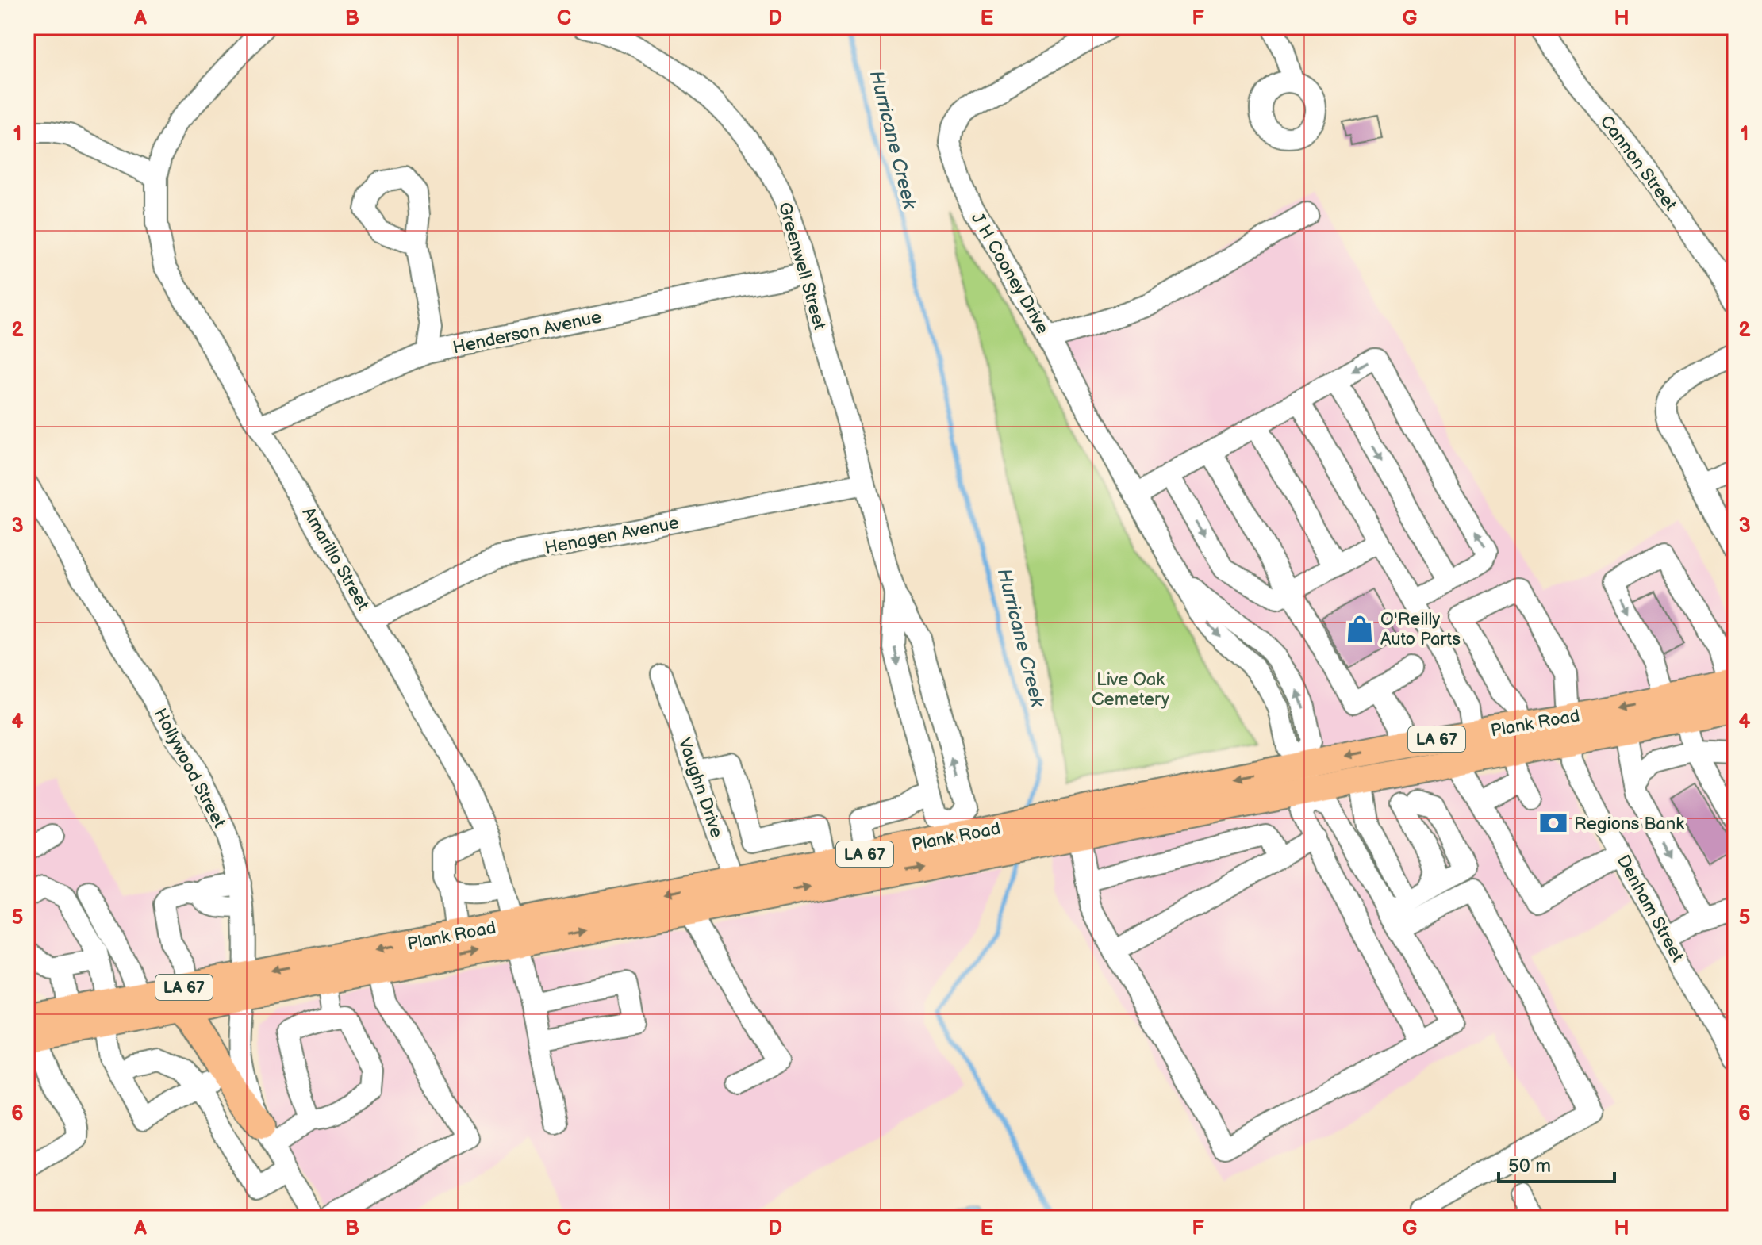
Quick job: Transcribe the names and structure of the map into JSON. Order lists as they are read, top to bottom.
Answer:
{
  "streets": {
    "main road": ["Plank Road", "LA 67"],
    "street": [
      "Cannon Street",
      "Greenwell Street",
      "J H Cooney Drive",
      "Henderson Avenue",
      "Henagen Avenue",
      "Amarillo Street",
      "Hollywood Street",
      "Vaughn Drive",
      "Denham Street"
    ]
  },
  "crossings": [
    ["Greenwell Street", "Henderson Avenue"],
    ["Greenwell Street", "Henagen Avenue"],
    ["Greenwell Street", "Plank Road"],
    ["J H Cooney Drive", "Plank Road"],
    ["Henderson Avenue", "Amarillo Street"],
    ["Henagen Avenue", "Amarillo Street"],
    ["Amarillo Street", "Plank Road"],
    ["Plank Road", "Hollywood Street"],
    ["Plank Road", "Vaughn Drive"],
    ["Plank Road", "Denham Street"]
  ],
  "water": ["Hurricane Creek"],
  "parks": ["Live Oak Cemetery"],
  "places": {
    "shop": ["O'Reilly Auto Parts"],
    "bank": ["Regions Bank"]
  },
  "scale_bar": "50 m",
  "grid": {
    "columns": [
      "A",
      "B",
      "C",
      "D",
      "E",
      "F",
      "G",
      "H"
    ],
    "rows": [
      "1",
      "2",
      "3",
      "4",
      "5",
      "6"
    ]
  }
}
